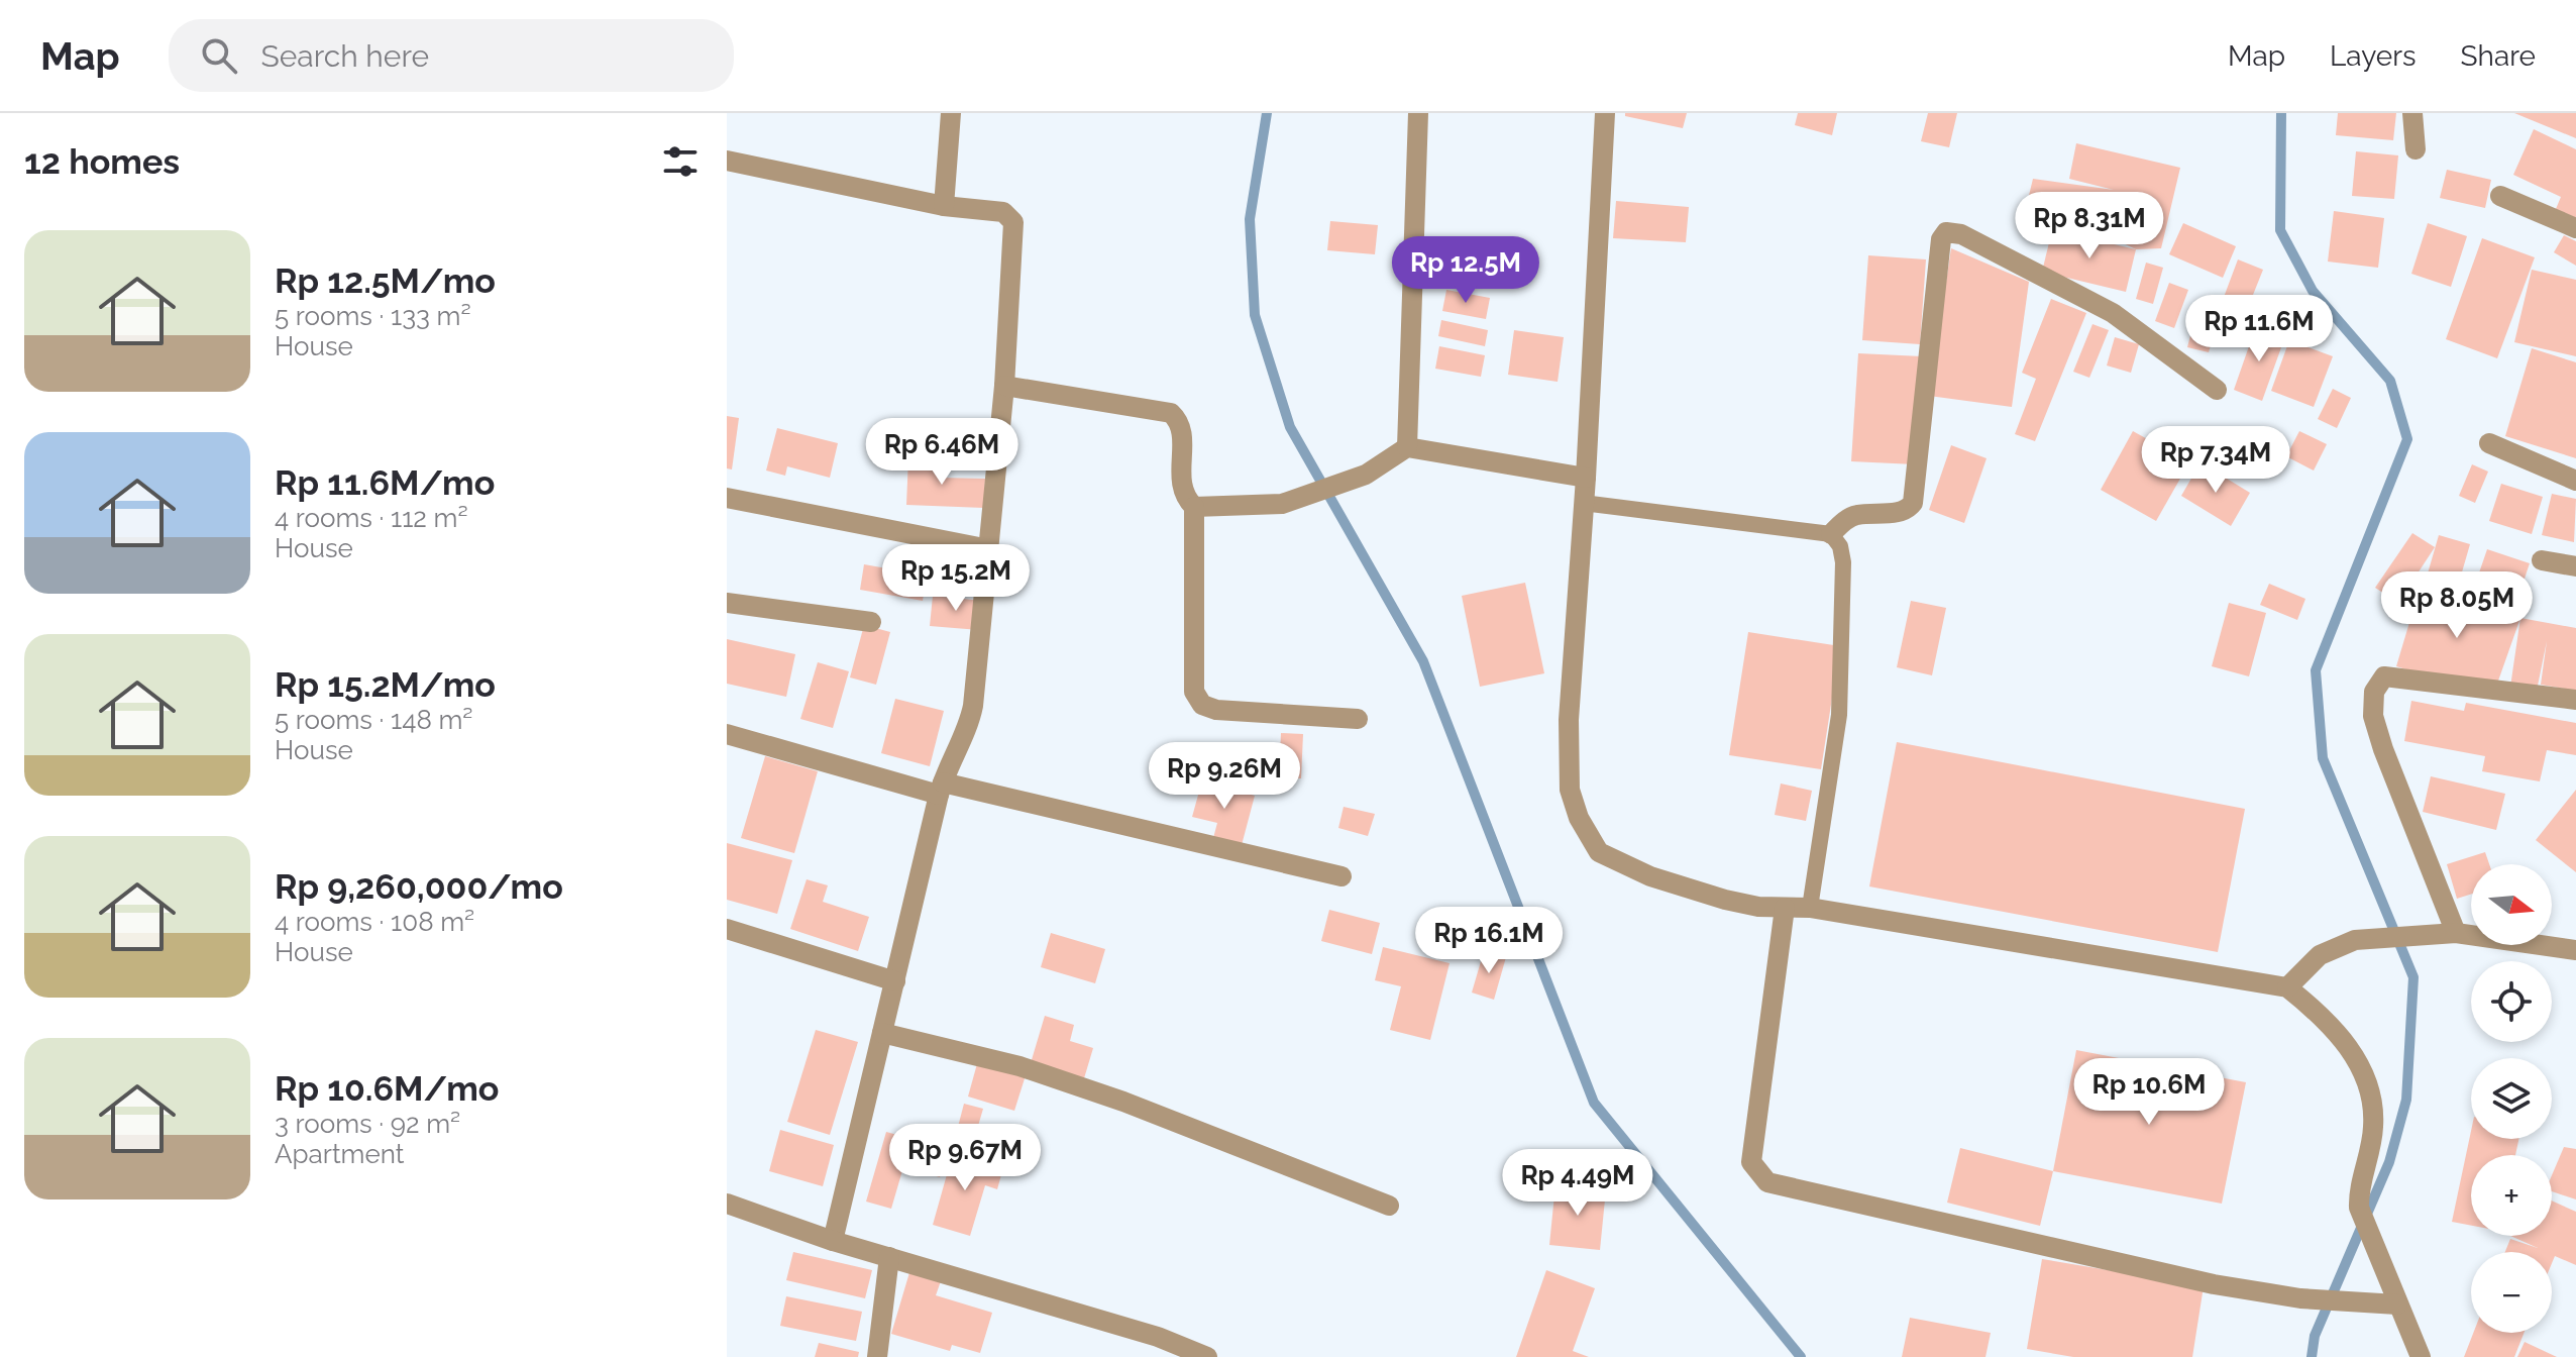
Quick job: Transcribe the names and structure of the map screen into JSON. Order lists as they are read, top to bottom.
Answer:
{
  "north": "right",
  "page": {
    "header": "Map",
    "search": "Search here",
    "nav": ["Map", "Layers", "Share"],
    "heading": "12 homes",
    "price": [
      "Rp 8.31M",
      "Rp 12.5M",
      "Rp 11.6M",
      "Rp 6.46M",
      "Rp 7.34M",
      "Rp 15.2M",
      "Rp 8.05M",
      "Rp 9.26M",
      "Rp 16.1M",
      "Rp 10.6M",
      "Rp 9.67M",
      "Rp 4.49M"
    ],
    "list": [
      {
        "name": "Rp 12.5M/mo",
        "note": "5 rooms · 133 m² · House"
      },
      {
        "name": "Rp 11.6M/mo",
        "note": "4 rooms · 112 m² · House"
      },
      {
        "name": "Rp 15.2M/mo",
        "note": "5 rooms · 148 m² · House"
      },
      {
        "name": "Rp 9,260,000/mo",
        "note": "4 rooms · 108 m² · House"
      },
      {
        "name": "Rp 10.6M/mo",
        "note": "3 rooms · 92 m² · Apartment"
      }
    ],
    "map_buttons": ["+", "−"]
  }
}
